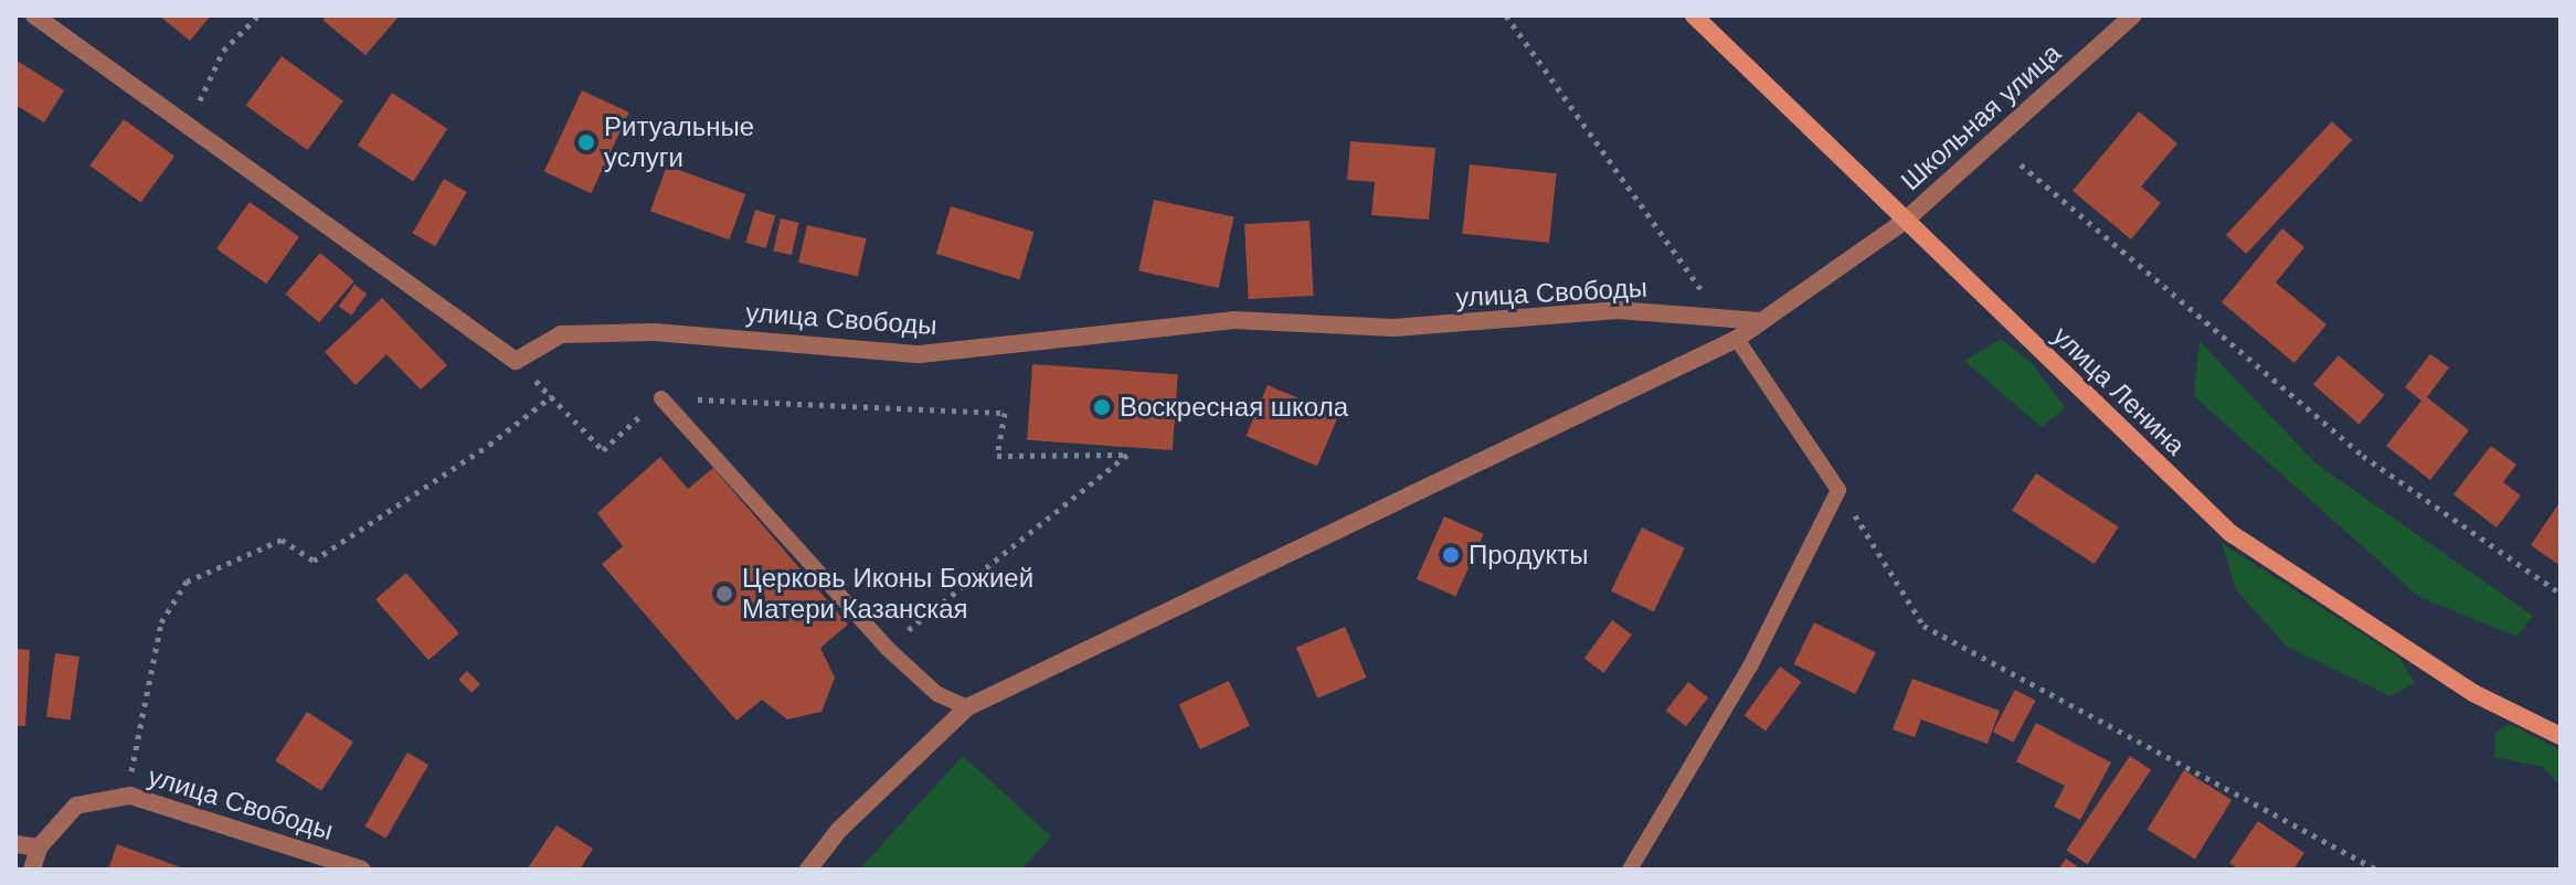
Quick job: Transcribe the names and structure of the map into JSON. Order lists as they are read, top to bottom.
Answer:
{
  "streets": {
    "main road": ["улица Ленина"],
    "street": ["Школьная улица", "улица Свободы"]
  },
  "crossings": [
    ["Школьная улица", "улица Ленина"]
  ],
  "places": [
    "Ритуальные услуги",
    "Воскресная школа",
    "Продукты",
    "Церковь Иконы Божией Матери Казанская"
  ]
}
